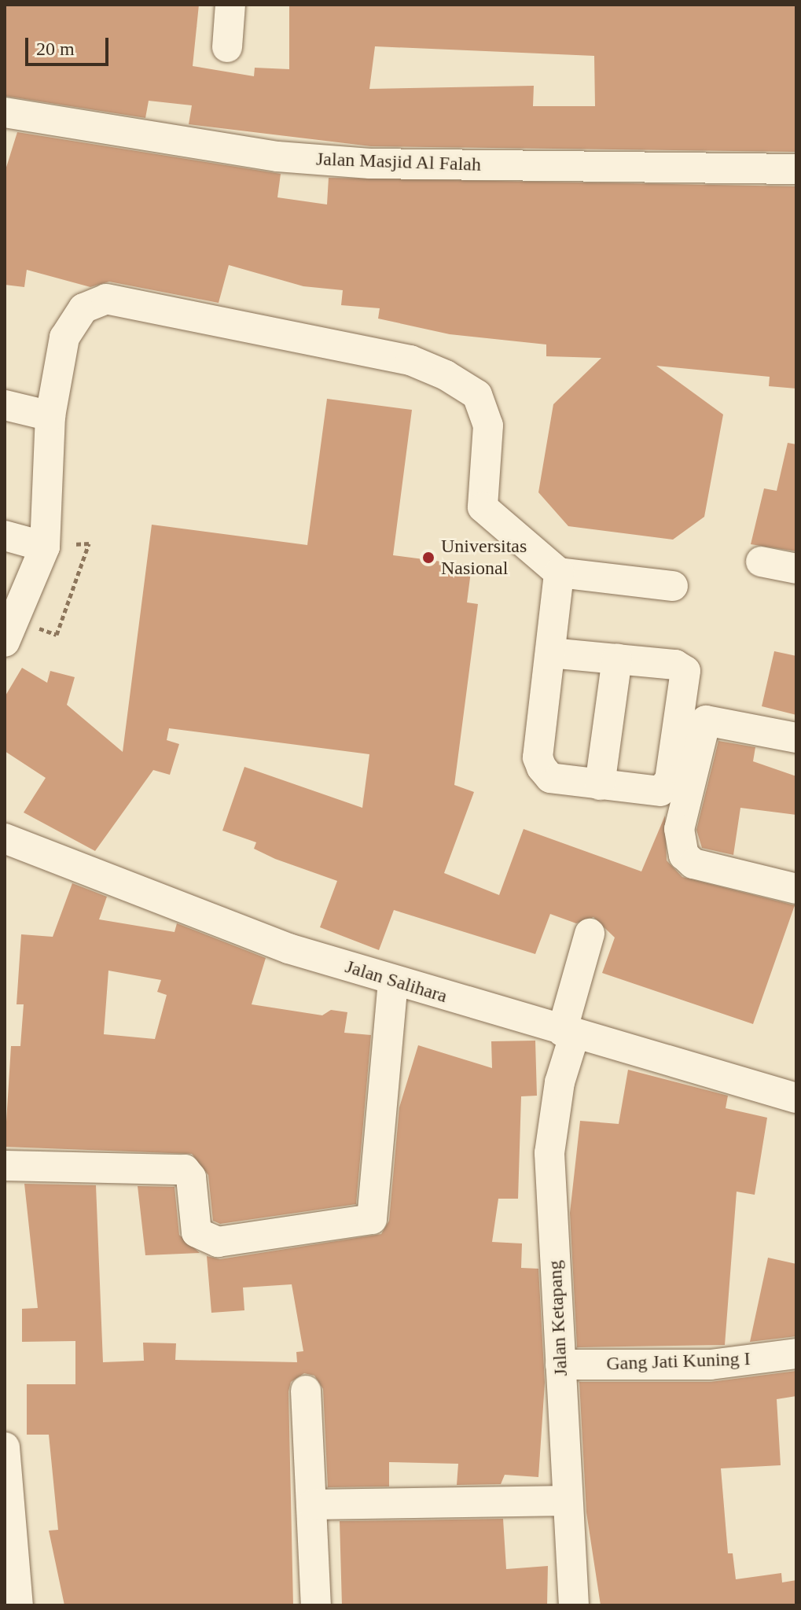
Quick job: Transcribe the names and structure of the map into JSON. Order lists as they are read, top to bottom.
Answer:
{
  "streets": {
    "street": [
      "Jalan Masjid Al Falah",
      "Jalan Salihara",
      "Jalan Ketapang",
      "Gang Jati Kuning I"
    ]
  },
  "crossings": [
    ["Jalan Salihara", "Jalan Ketapang"],
    ["Jalan Ketapang", "Gang Jati Kuning I"]
  ],
  "places": ["Universitas Nasional"],
  "scale_bar": "20 m"
}
